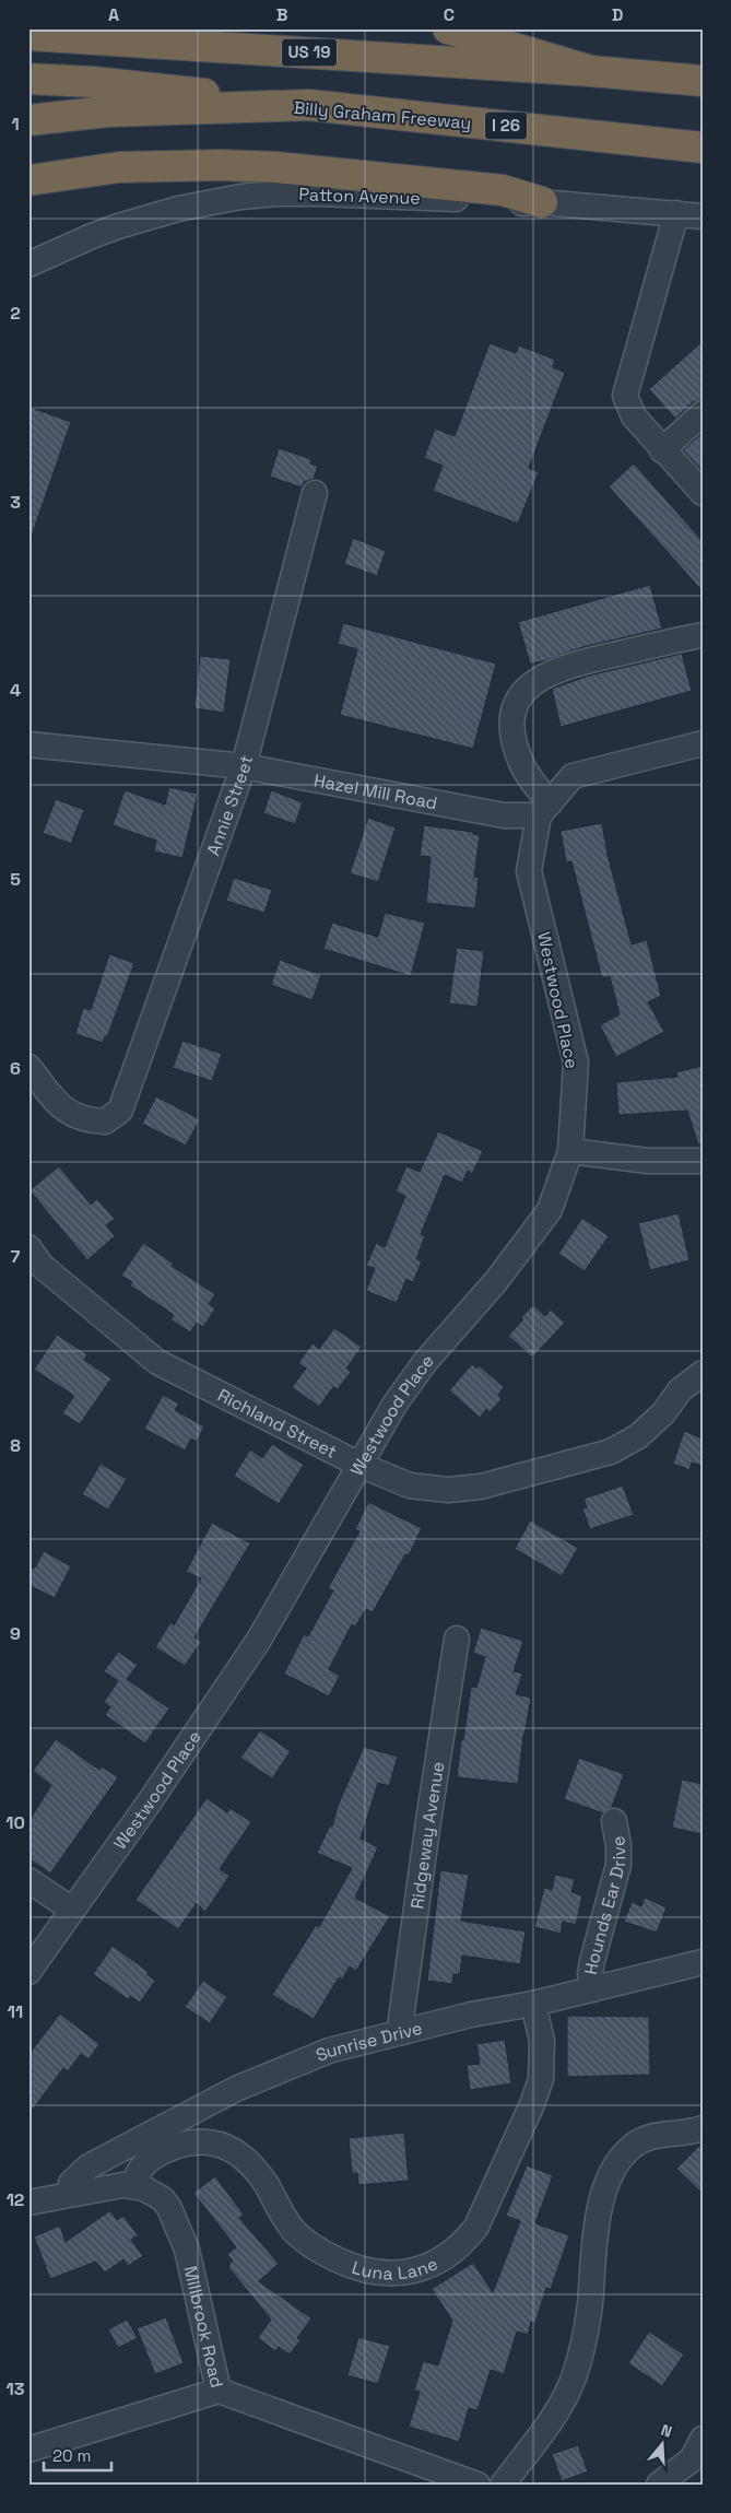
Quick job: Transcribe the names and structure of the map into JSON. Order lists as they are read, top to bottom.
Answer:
{
  "streets": {
    "highway": ["US 19", "Billy Graham Freeway", "I 26"],
    "street": [
      "Patton Avenue",
      "Hazel Mill Road",
      "Annie Street",
      "Westwood Place",
      "Richland Street",
      "Ridgeway Avenue",
      "Hounds Ear Drive",
      "Sunrise Drive",
      "Luna Lane",
      "Millbrook Road"
    ]
  },
  "crossings": [
    ["Hazel Mill Road", "Annie Street"],
    ["Hazel Mill Road", "Westwood Place"],
    ["Westwood Place", "Richland Street"],
    ["Ridgeway Avenue", "Sunrise Drive"],
    ["Hounds Ear Drive", "Sunrise Drive"],
    ["Sunrise Drive", "Luna Lane"],
    ["Sunrise Drive", "Millbrook Road"],
    ["Luna Lane", "Millbrook Road"]
  ],
  "scale_bar": "20 m",
  "north": "top",
  "grid": {
    "columns": [
      "A",
      "B",
      "C",
      "D"
    ],
    "rows": [
      "1",
      "2",
      "3",
      "4",
      "5",
      "6",
      "7",
      "8",
      "9",
      "10",
      "11",
      "12",
      "13"
    ]
  }
}
